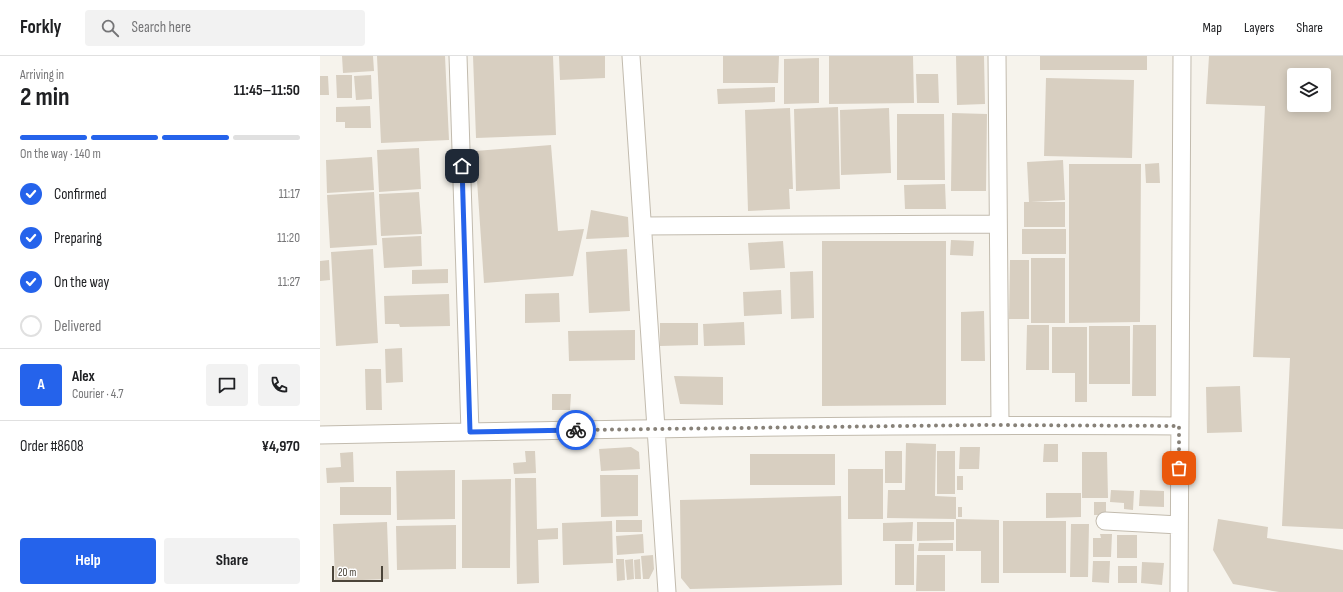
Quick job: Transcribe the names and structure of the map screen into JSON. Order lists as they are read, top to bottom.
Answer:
{
  "scale_bar": "20 m",
  "page": {
    "header": "Forkly",
    "search": "Search here",
    "nav": ["Map", "Layers", "Share"],
    "heading": ["2 min", "Arriving in", "11:45–11:50"],
    "panel": [
      "Alex",
      "Courier · 4.7",
      "Order #8608",
      "¥4,970"
    ],
    "bar": "On the way · 140 m",
    "list": [
      ["Confirmed", "11:17"],
      ["Preparing", "11:20"],
      ["On the way", "11:27"],
      "Delivered"
    ],
    "round": "A",
    "buttons": ["Help", "Share"],
    "scale": "20 m"
  }
}
